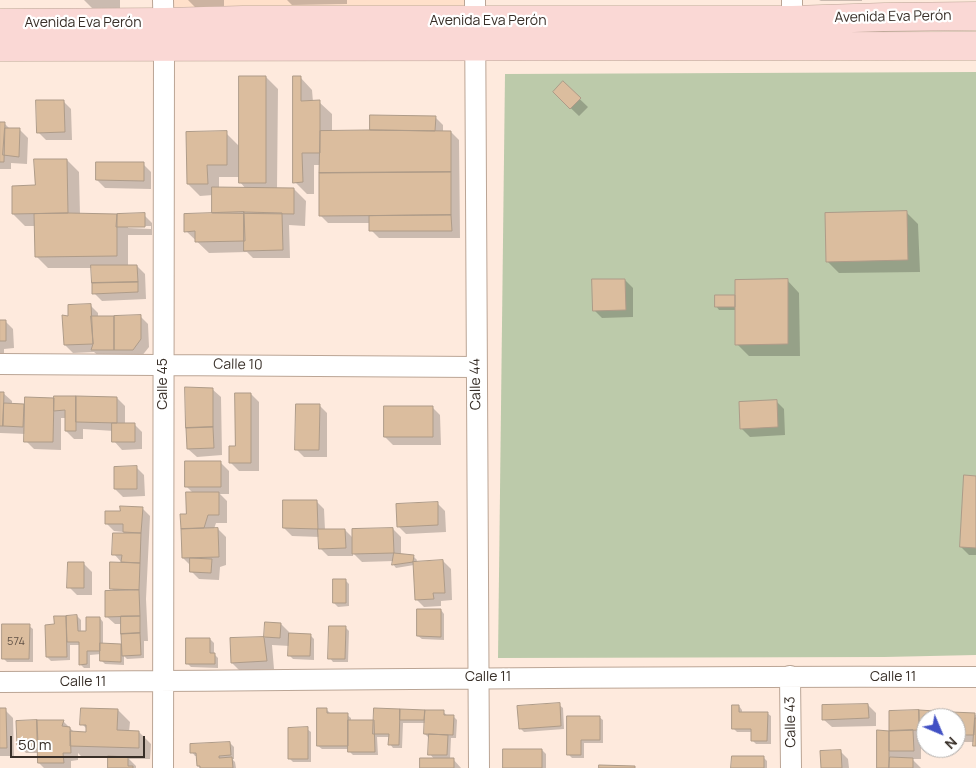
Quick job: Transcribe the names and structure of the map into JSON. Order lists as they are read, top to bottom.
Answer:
{
  "streets": {
    "main road": ["Avenida Eva Perón"],
    "street": [
      "Calle 10",
      "Calle 45",
      "Calle 44",
      "Calle 11",
      "Calle 43"
    ]
  },
  "crossings": [
    ["Avenida Eva Perón", "Calle 45"],
    ["Avenida Eva Perón", "Calle 44"],
    ["Calle 10", "Calle 45"],
    ["Calle 10", "Calle 44"],
    ["Calle 45", "Calle 11"],
    ["Calle 44", "Calle 11"],
    ["Calle 11", "Calle 43"]
  ],
  "house_numbers": ["574"],
  "scale_bar": "50 m",
  "north": "bottom right"
}
